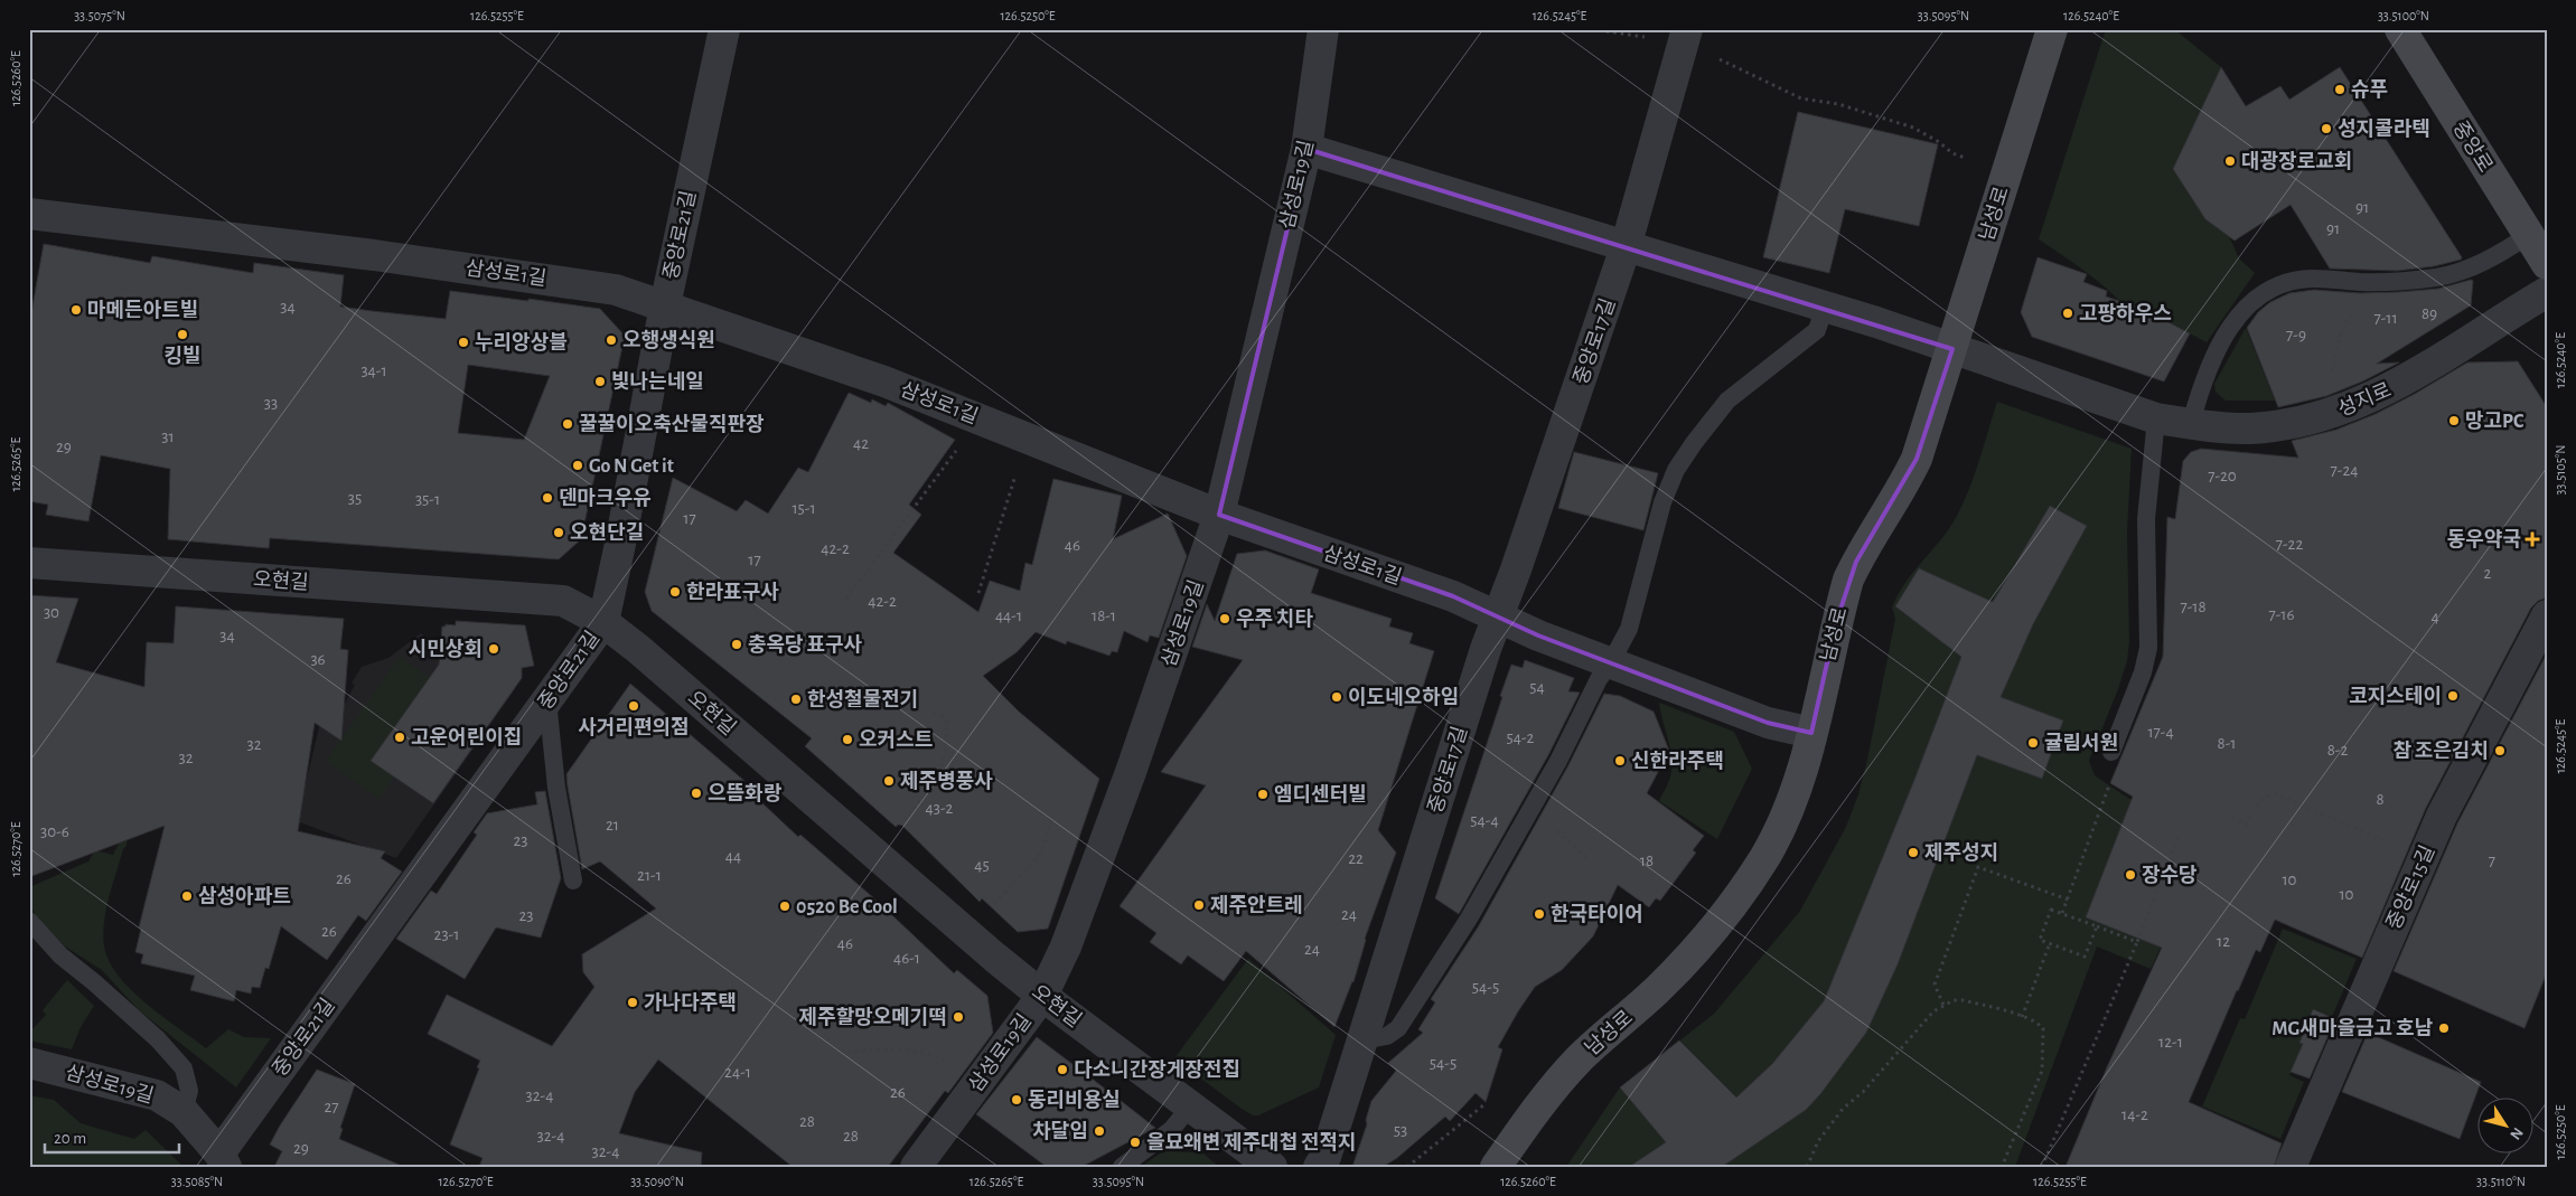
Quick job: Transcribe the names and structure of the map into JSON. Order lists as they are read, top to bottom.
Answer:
{
  "streets": {
    "street": [
      "중앙로",
      "삼성로19길",
      "남성로",
      "중앙로21길",
      "삼성로1길",
      "중앙로17길",
      "성지로",
      "오현길",
      "중앙로15길"
    ]
  },
  "crossings": [
    ["삼성로19길", "중앙로21길"],
    ["삼성로19길", "삼성로1길"],
    ["삼성로19길", "오현길"],
    ["남성로", "삼성로1길"],
    ["남성로", "성지로"],
    ["중앙로21길", "삼성로1길"],
    ["중앙로21길", "오현길"],
    ["삼성로1길", "중앙로17길"],
    ["중앙로17길", "성지로"]
  ],
  "places": {
    "other": [
      "슈푸",
      "성지콜라텍",
      "대광장로교회",
      "마메든아트빌",
      "고팡하우스",
      "킹빌",
      "오행생식원",
      "누리앙상블",
      "빛나는네일",
      "망고PC",
      "꿀꿀이오축산물직판장",
      "Go N Get it",
      "덴마크우유",
      "오현단길",
      "한라표구사",
      "우주 치타",
      "충옥당 표구사",
      "시민상회",
      "코지스테이",
      "이도네오하임",
      "한성철물전기",
      "사거리편의점",
      "고운어린이집",
      "오커스트",
      "귤림서원",
      "참 조은김치",
      "신한라주택",
      "제주병풍사",
      "으뜸화랑",
      "엠디센터빌",
      "제주성지",
      "장수당",
      "삼성아파트",
      "제주안트레",
      "0520 Be Cool",
      "한국타이어",
      "가나다주택",
      "제주할망오메기떡",
      "MG새마을금고 호남",
      "다소니간장게장전집",
      "동리비용실",
      "차달임",
      "을묘왜변 제주대첩 전적지"
    ],
    "health": ["동우약국"]
  },
  "house_numbers": [
    "91",
    "91",
    "34",
    "89",
    "7-11",
    "7-9",
    "34-1",
    "33",
    "31",
    "42",
    "29",
    "7-24",
    "7-20",
    "35",
    "35-1",
    "15-1",
    "17",
    "7-22",
    "46",
    "42-2",
    "17",
    "2",
    "42-2",
    "7-18",
    "30",
    "7-16",
    "44-1",
    "18-1",
    "4",
    "34",
    "36",
    "54",
    "17-4",
    "54-2",
    "8-1",
    "32",
    "8-2",
    "32",
    "8",
    "43-2",
    "54-4",
    "21",
    "30-6",
    "23",
    "44",
    "22",
    "18",
    "7",
    "45",
    "21-1",
    "26",
    "10",
    "10",
    "24",
    "23",
    "26",
    "23-1",
    "12",
    "46",
    "24",
    "46-1",
    "54-5",
    "12-1",
    "54-5",
    "24-1",
    "26",
    "32-4",
    "27",
    "14-2",
    "28",
    "53",
    "32-4",
    "28",
    "29",
    "32-4"
  ],
  "scale_bar": "20 m",
  "north": "bottom right",
  "coordinates": [
    "33.5075°N",
    "126.5255°E",
    "126.5250°E",
    "126.5245°E",
    "33.5095°N",
    "126.5240°E",
    "33.5100°N",
    "126.5260°E",
    "126.5265°E",
    "33.5105°N",
    "126.5270°E",
    "33.5085°N",
    "33.5090°N",
    "33.5110°N"
  ]
}
